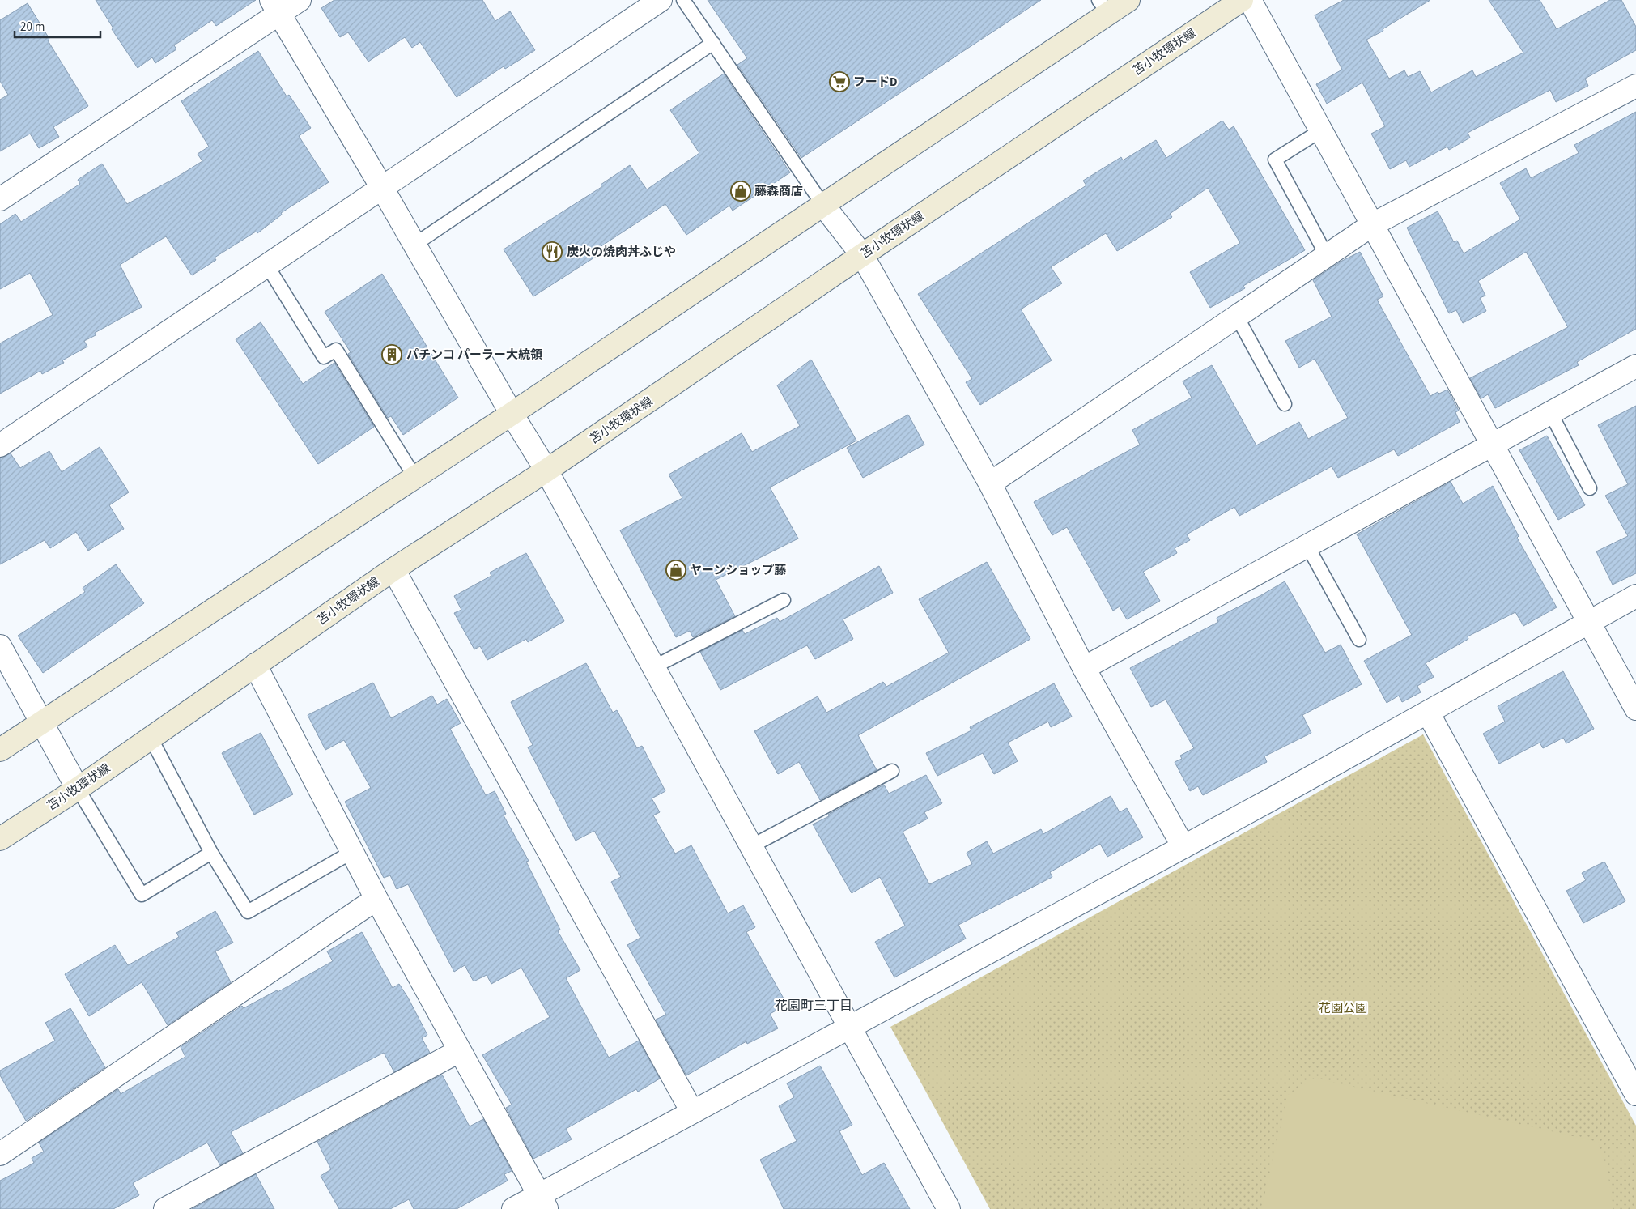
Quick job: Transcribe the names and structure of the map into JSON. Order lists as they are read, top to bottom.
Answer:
{
  "streets": {
    "main road": ["苫小牧環状線"]
  },
  "districts": ["花園町三丁目"],
  "parks": ["花園公園"],
  "places": {
    "supermarket": ["フードD"],
    "shop": ["藤森商店", "ヤーンショップ藤"],
    "restaurant": ["炭火の焼肉丼ふじや"],
    "building": ["パチンコ パーラー大統領"]
  },
  "scale_bar": "20 m"
}
